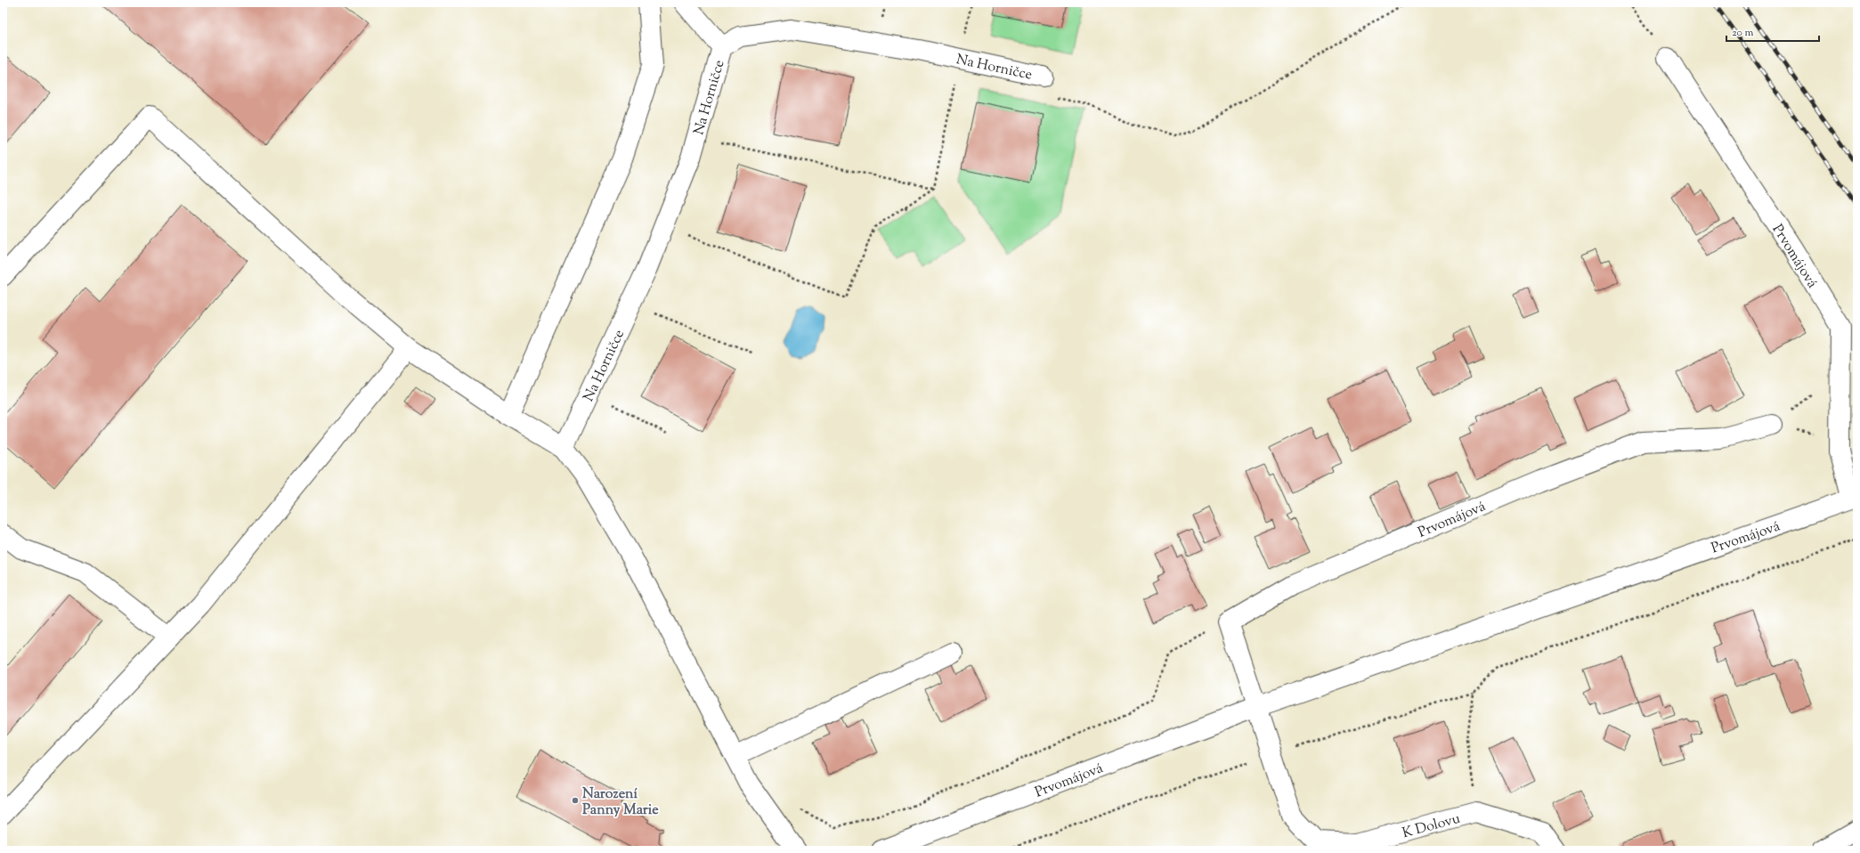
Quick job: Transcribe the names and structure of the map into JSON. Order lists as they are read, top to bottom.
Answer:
{
  "streets": {
    "street": ["Na Horničce", "Prvomájová", "K Dolovu"]
  },
  "crossings": [
    ["Prvomájová", "K Dolovu"]
  ],
  "places": ["Narození Panny Marie"],
  "scale_bar": "20 m"
}
